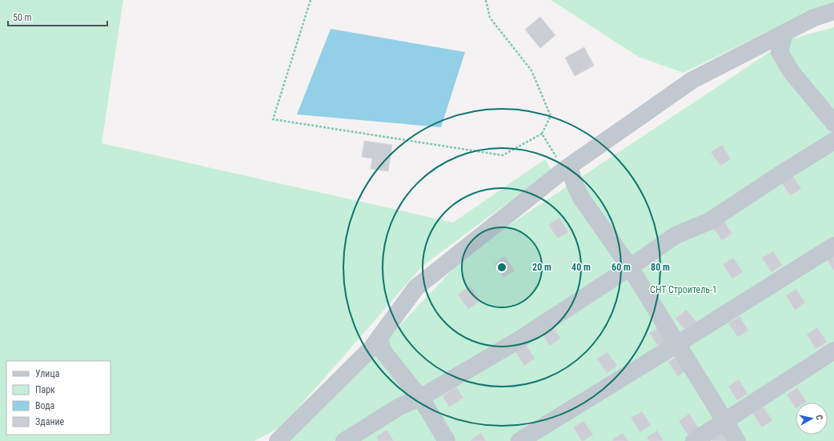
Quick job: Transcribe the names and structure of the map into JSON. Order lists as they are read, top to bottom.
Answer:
{
  "parks": ["СНТ Строитель-1"],
  "legend": [
    "Улица",
    "Парк",
    "Вода",
    "Здание"
  ],
  "scale_bar": "50 m",
  "north": "right",
  "rings": [
    "20 m",
    "40 m",
    "60 m",
    "80 m"
  ]
}
